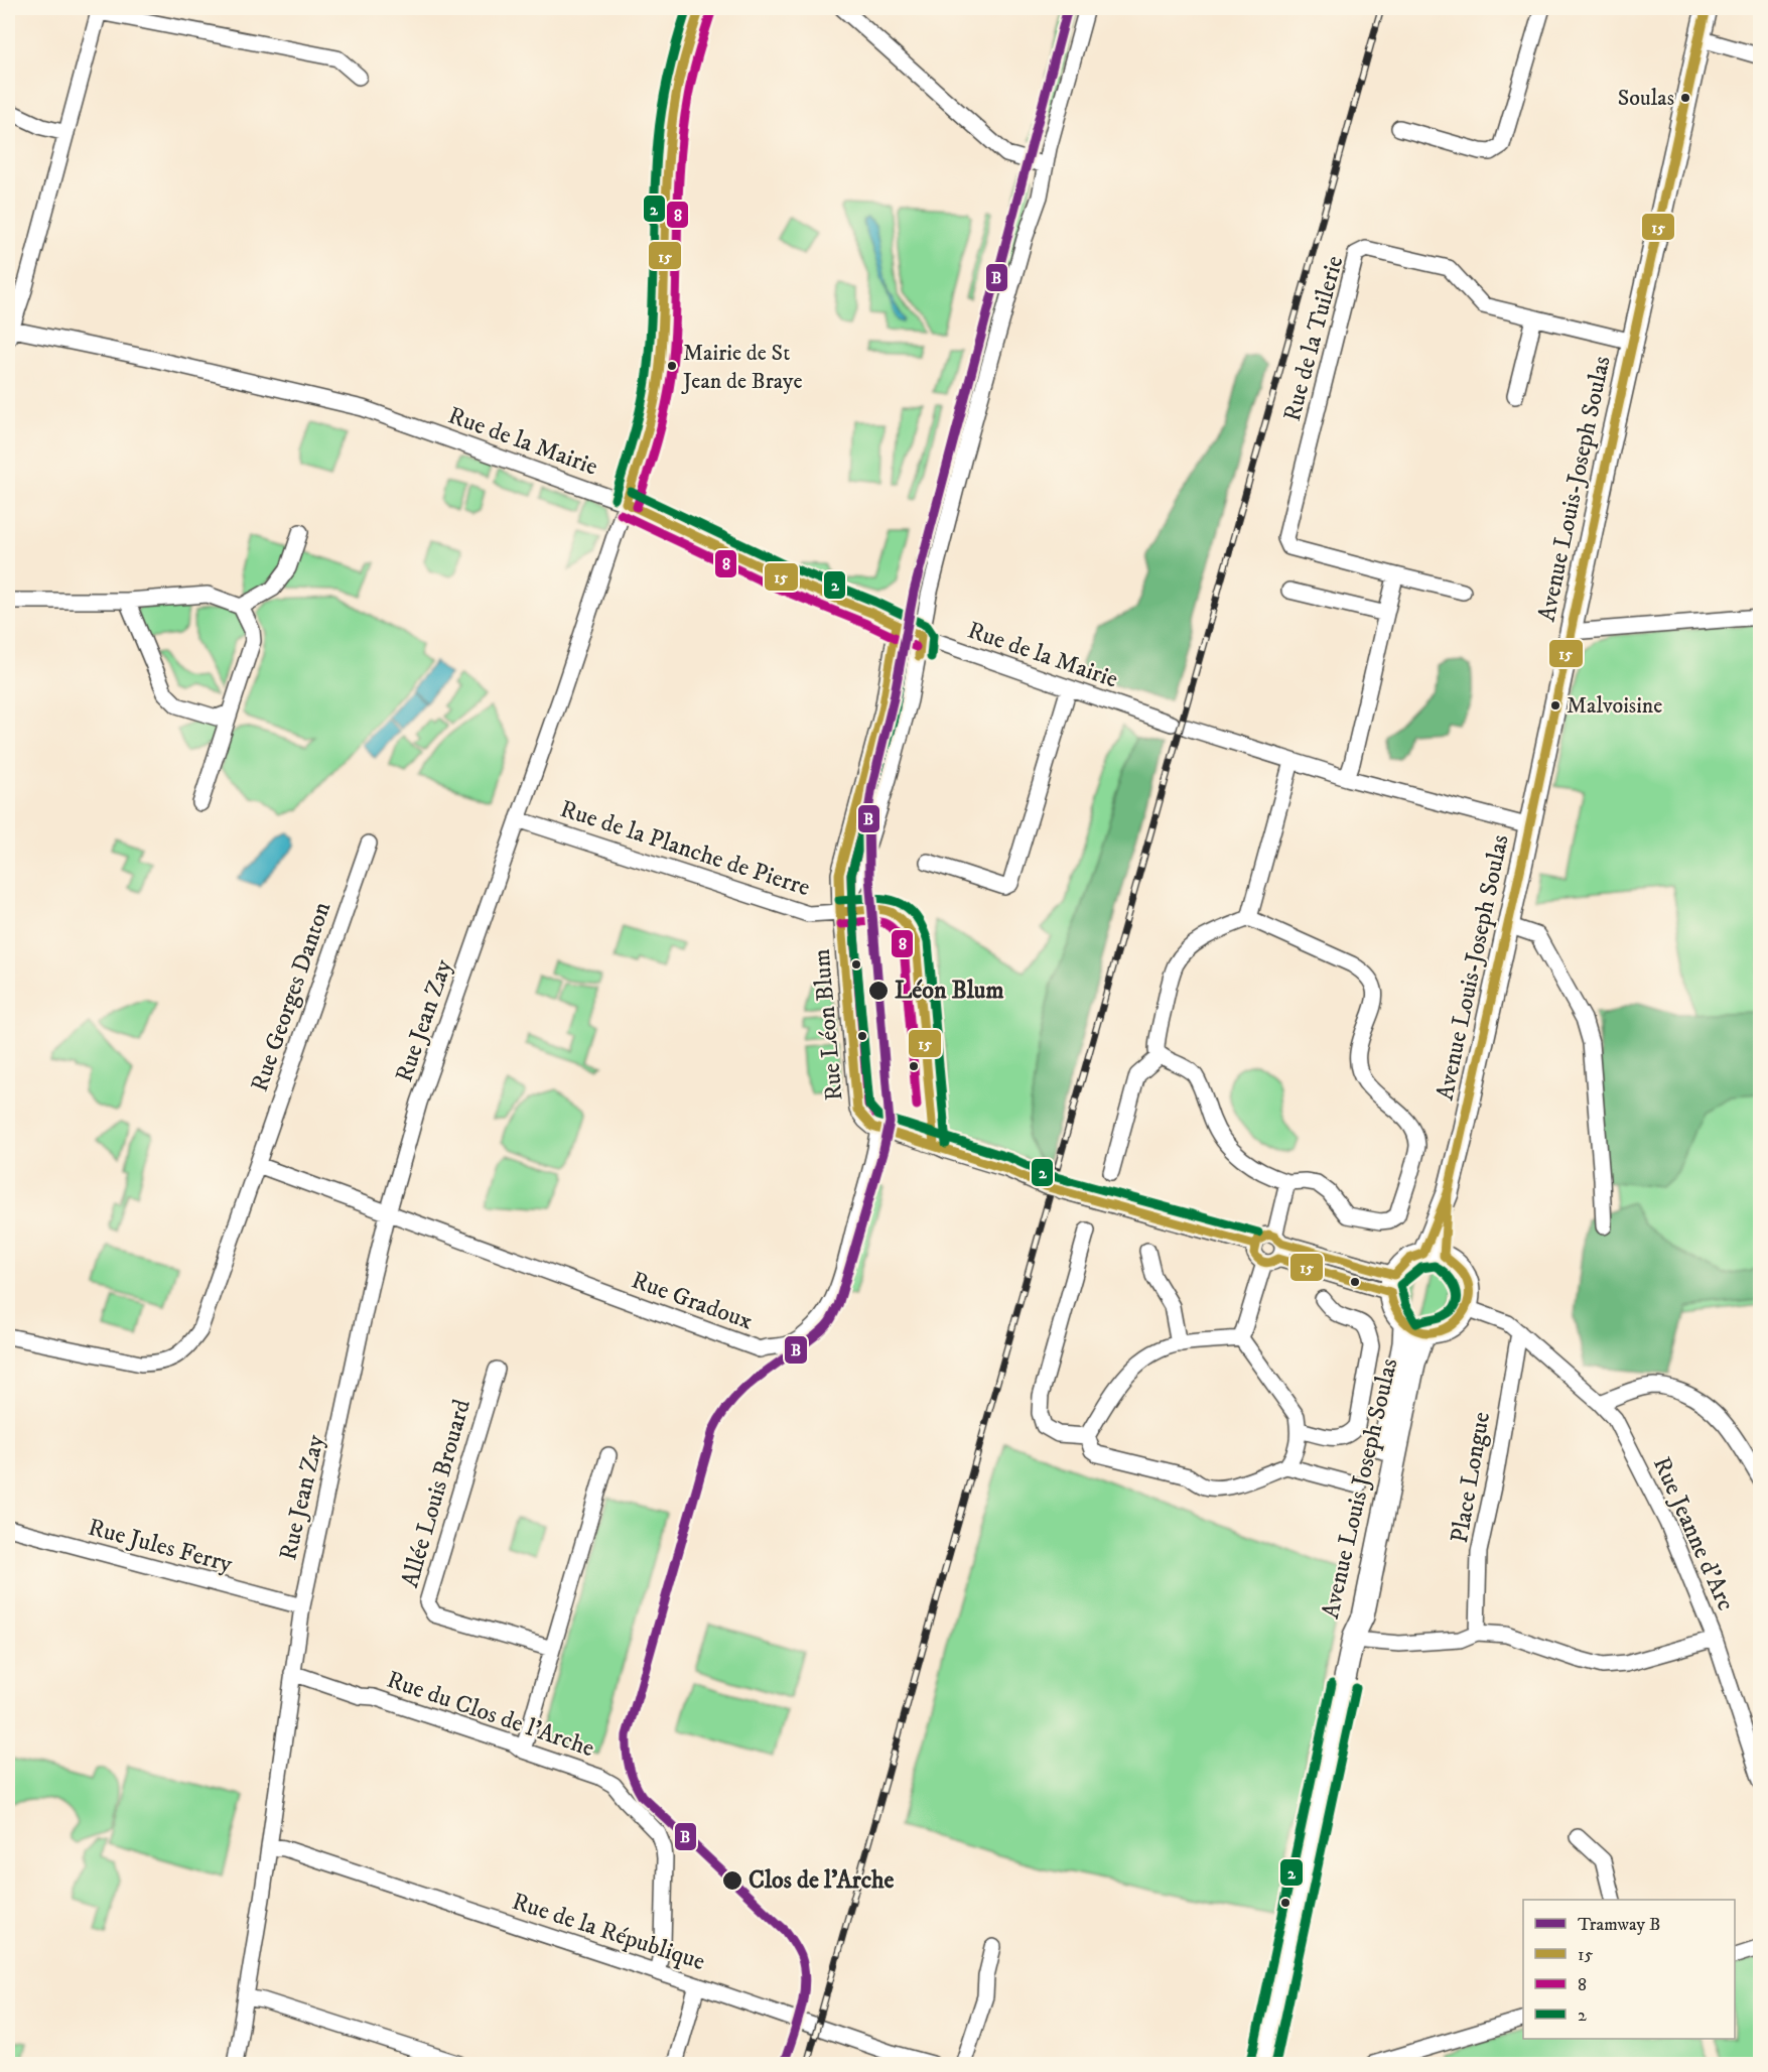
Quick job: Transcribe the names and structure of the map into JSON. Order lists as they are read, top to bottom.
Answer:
{
  "streets": {
    "main road": ["Avenue Louis-Joseph Soulas", "Avenue Louis Joseph Soulas"],
    "street": [
      "Rue de la Tuilerie",
      "Rue de la Mairie",
      "Rue de la Planche de Pierre",
      "Rue Georges Danton",
      "Rue Jean Zay",
      "Rue Léon Blum",
      "Rue Gradoux",
      "Place Longue",
      "Allée Louis Brouard",
      "Rue Jeanne d'Arc",
      "Rue Jules Ferry",
      "Rue du Clos de l'Arche",
      "Rue de la République"
    ]
  },
  "crossings": [
    ["Rue de la Tuilerie", "Avenue Louis-Joseph Soulas"],
    ["Rue de la Mairie", "Avenue Louis-Joseph Soulas"],
    ["Rue de la Mairie", "Rue Jean Zay"],
    ["Rue de la Mairie", "Rue Léon Blum"],
    ["Avenue Louis-Joseph Soulas", "Avenue Louis Joseph Soulas"],
    ["Avenue Louis-Joseph Soulas", "Rue Jeanne d'Arc"],
    ["Rue de la Planche de Pierre", "Rue Jean Zay"],
    ["Rue de la Planche de Pierre", "Rue Léon Blum"],
    ["Rue Georges Danton", "Rue Gradoux"],
    ["Rue Jean Zay", "Rue Gradoux"],
    ["Rue Jean Zay", "Rue Jules Ferry"],
    ["Rue Jean Zay", "Rue du Clos de l'Arche"],
    ["Rue Jean Zay", "Rue de la République"],
    ["Rue Léon Blum", "Rue Gradoux"],
    ["Place Longue", "Rue Jeanne d'Arc"],
    ["Avenue Louis Joseph Soulas", "Rue Jeanne d'Arc"],
    ["Rue du Clos de l'Arche", "Rue de la République"]
  ],
  "places": [
    "Soulas",
    "Mairie de St Jean de Braye",
    "Malvoisine",
    "Léon Blum",
    "Clos de l'Arche"
  ],
  "lines": [
    "tram line B",
    "transit line 15",
    "transit line 2",
    "transit line 8"
  ],
  "legend": [
    "Tramway B",
    "15",
    "8",
    "2"
  ]
}
